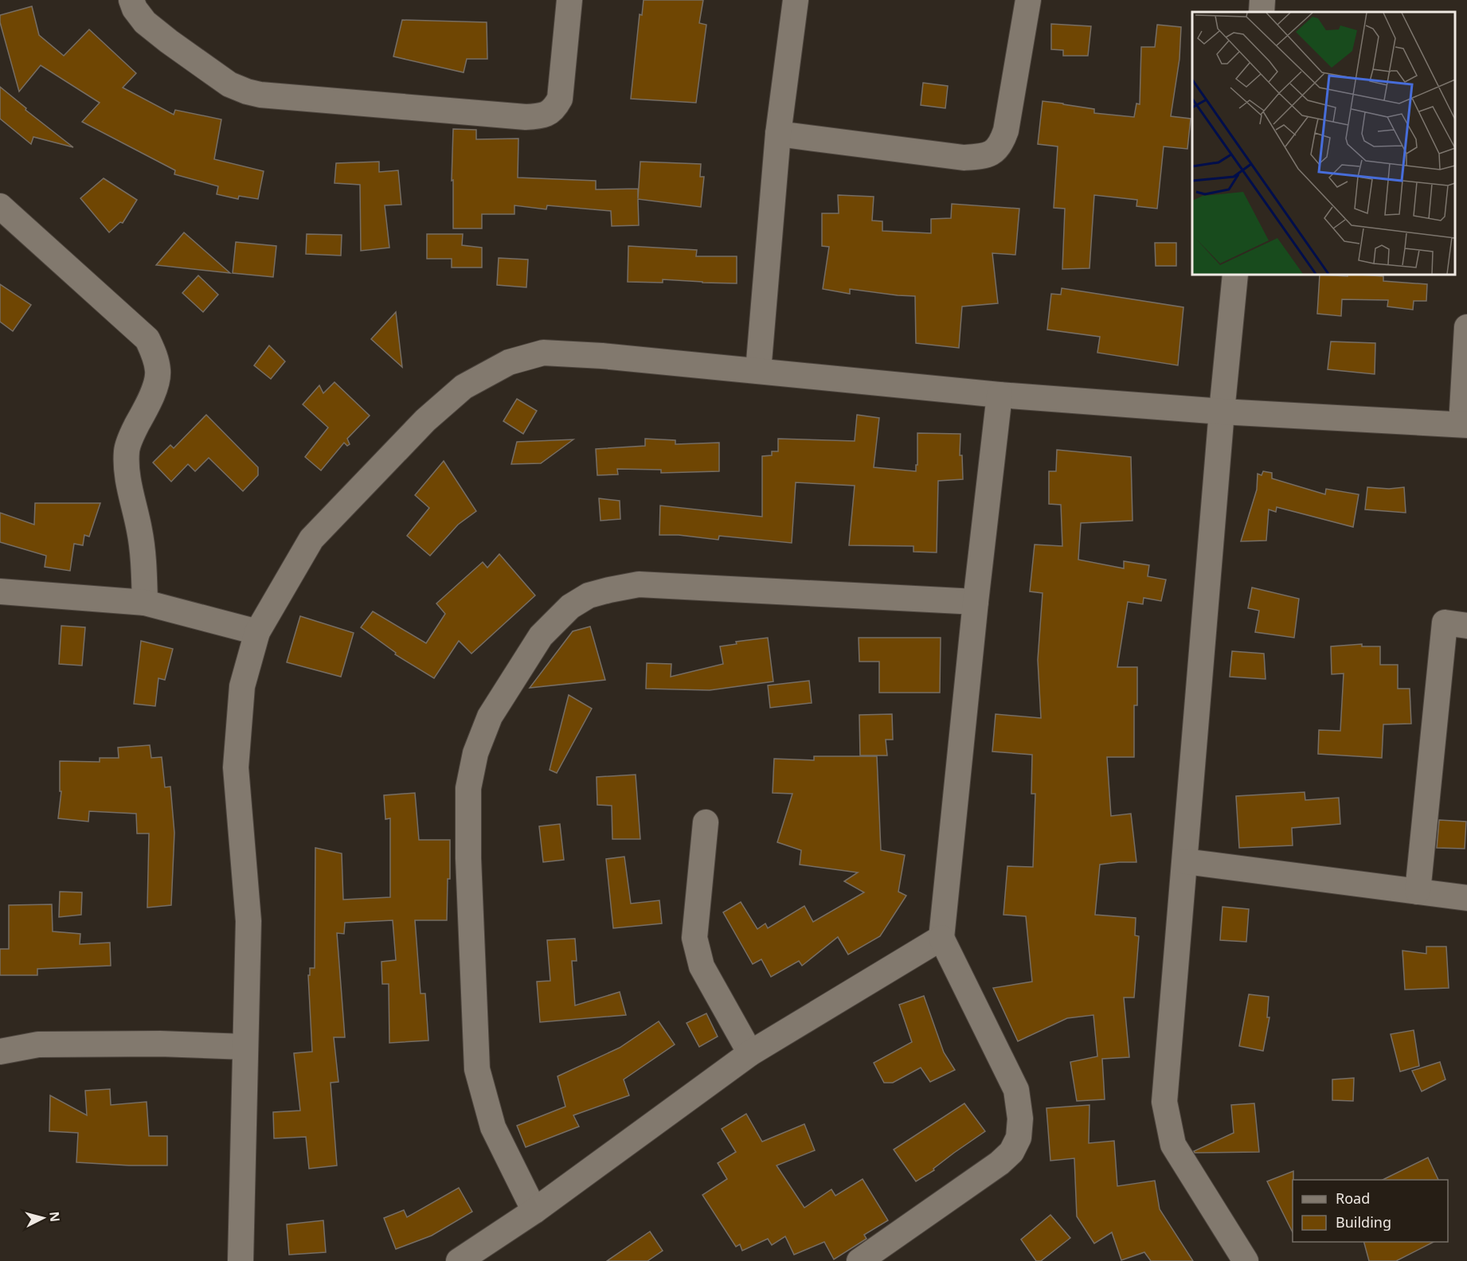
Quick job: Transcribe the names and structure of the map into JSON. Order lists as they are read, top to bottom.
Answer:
{
  "legend": ["Road", "Building"],
  "north": "right"
}
